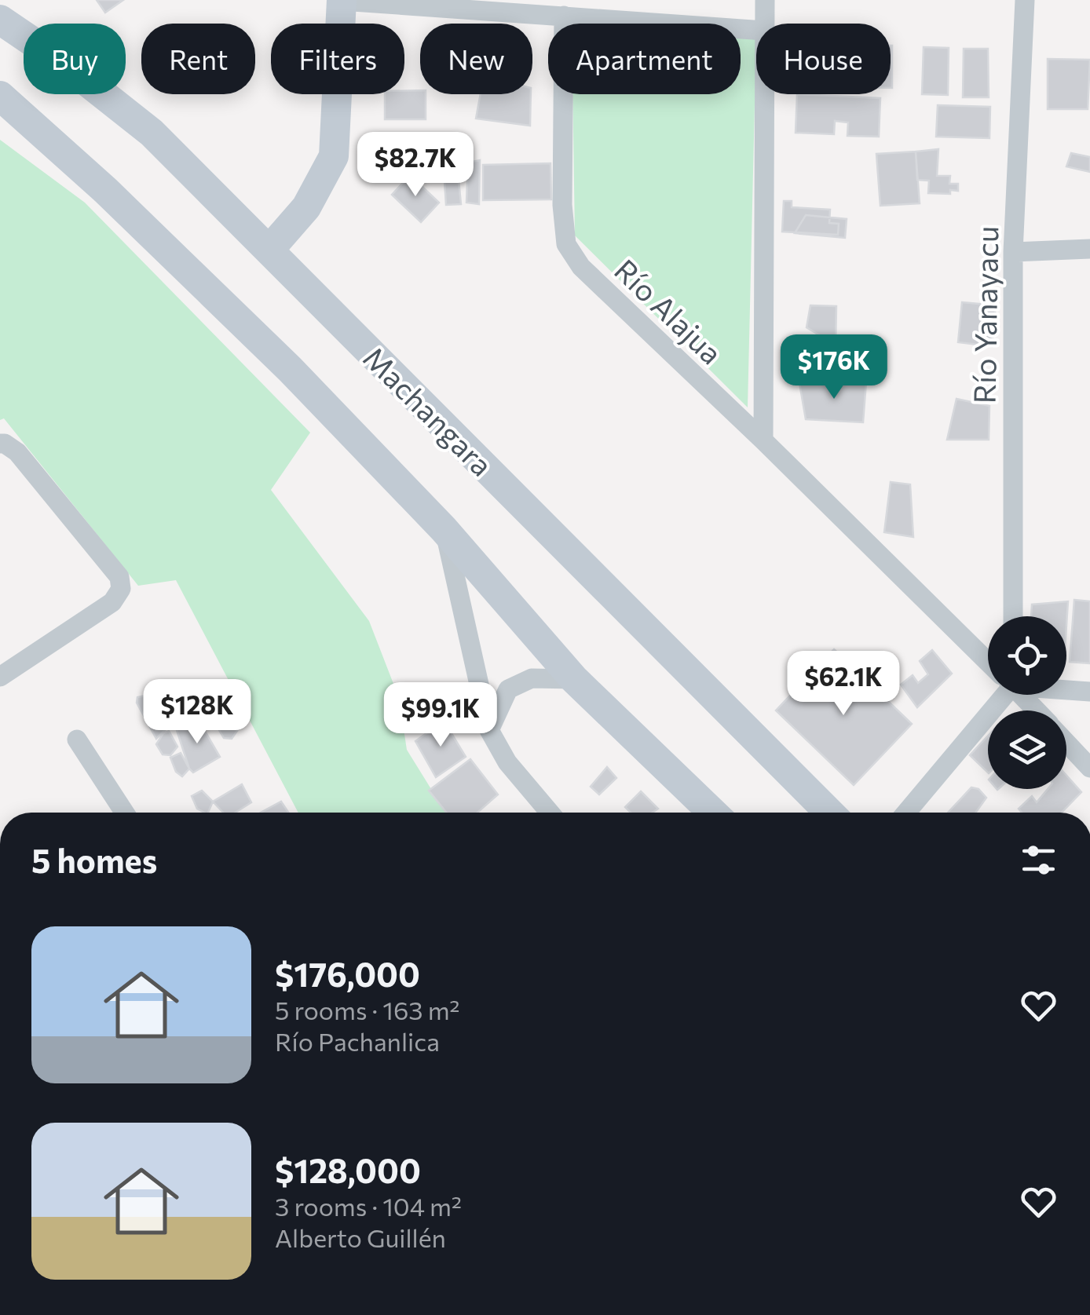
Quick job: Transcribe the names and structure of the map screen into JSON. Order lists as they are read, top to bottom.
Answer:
{
  "streets": {
    "street": ["Río Alajua", "Río Yanayacu", "Machangara"]
  },
  "page": {
    "chip": [
      "Buy",
      "Rent",
      "Filters",
      "New",
      "Apartment",
      "House"
    ],
    "price": [
      "$82.7K",
      "$176K",
      "$62.1K",
      "$128K",
      "$99.1K"
    ],
    "heading": "5 homes",
    "list": [
      {
        "name": "$176,000",
        "note": "5 rooms · 163 m² · Río Pachanlica"
      },
      {
        "name": "$128,000",
        "note": "3 rooms · 104 m² · Alberto Guillén"
      }
    ]
  }
}
